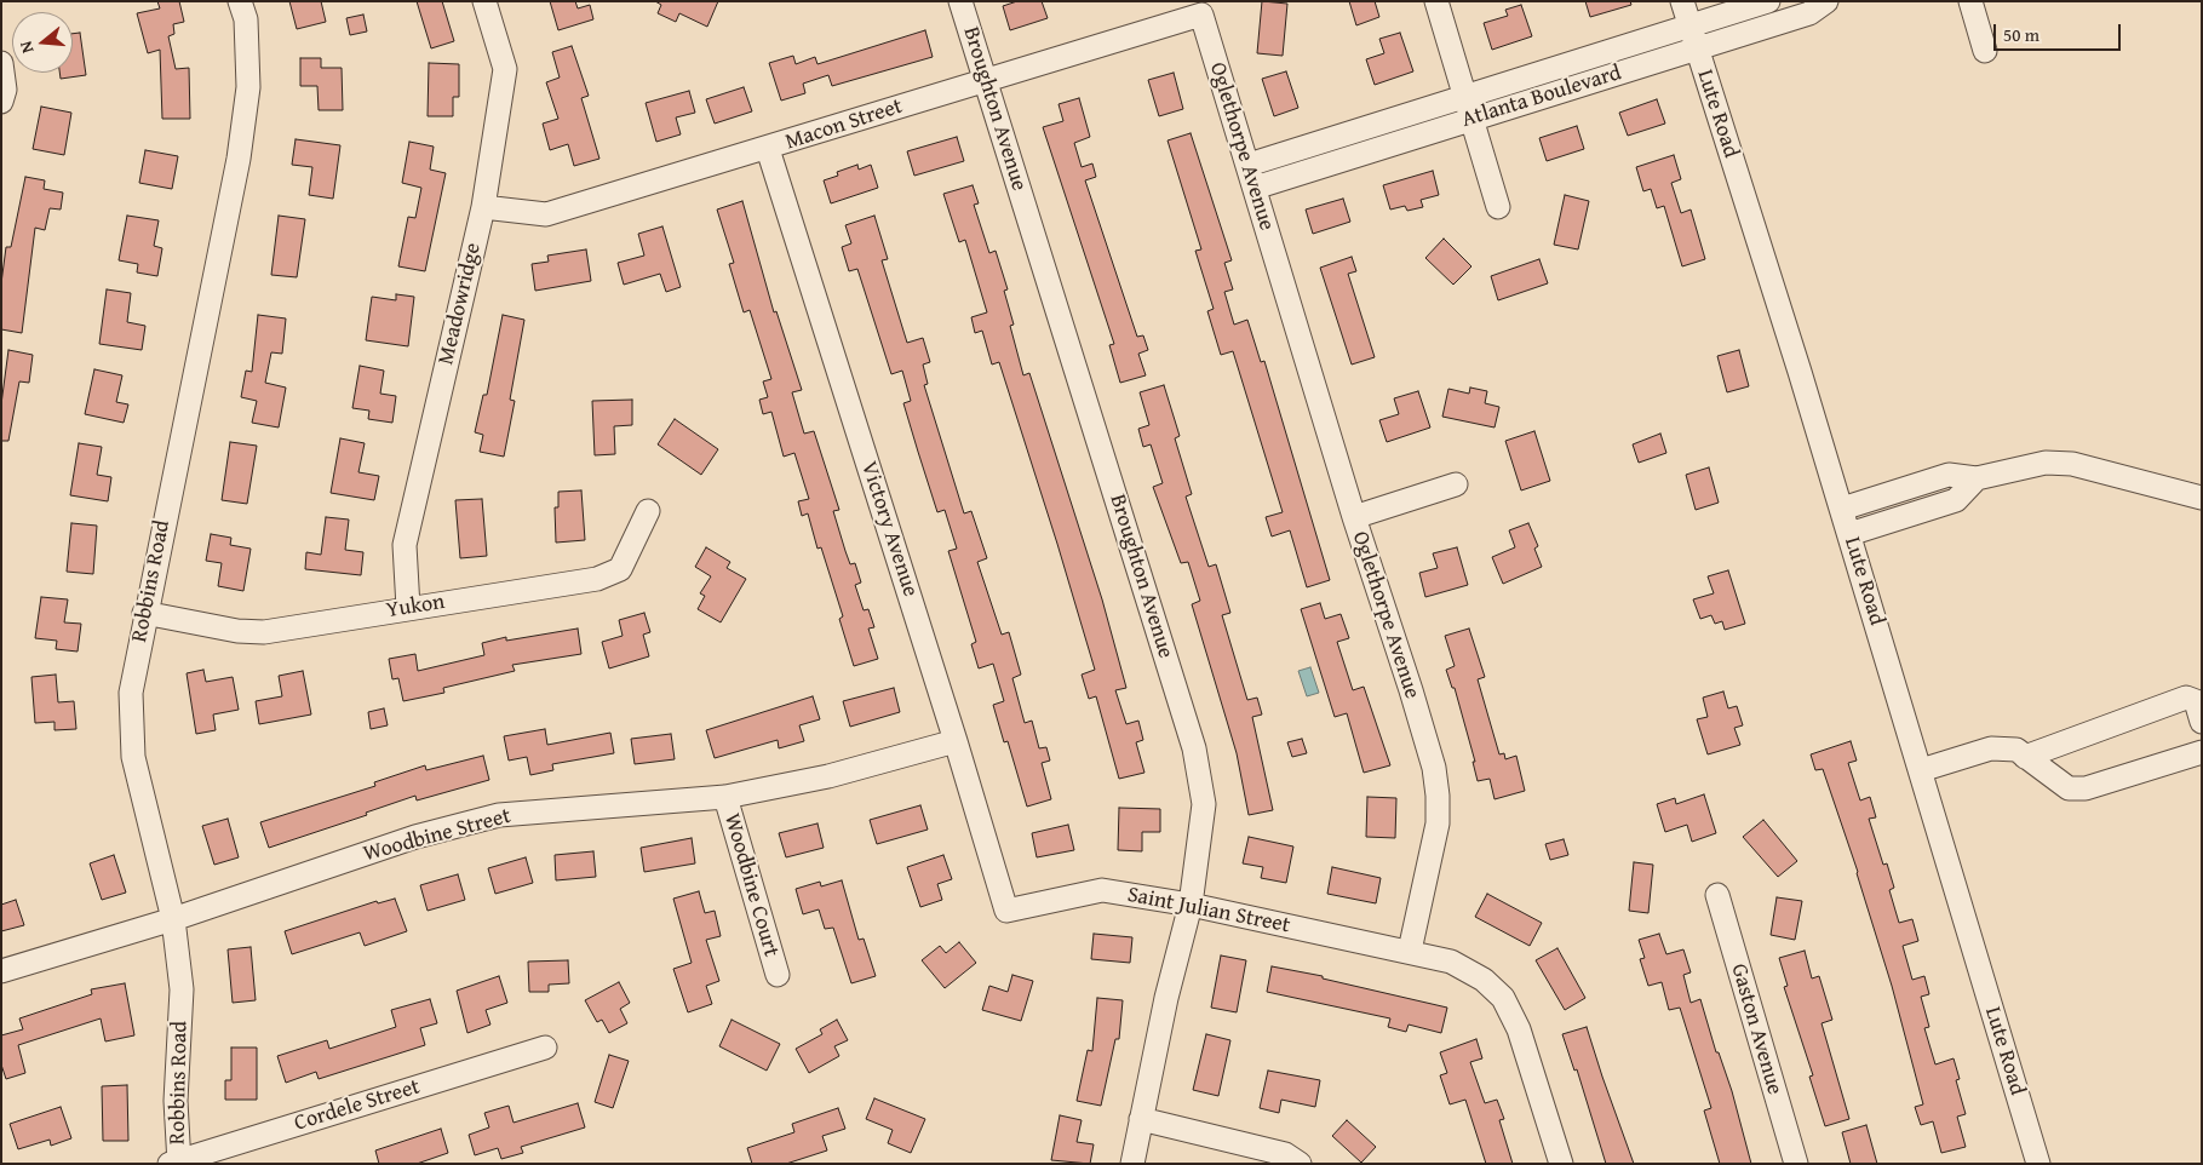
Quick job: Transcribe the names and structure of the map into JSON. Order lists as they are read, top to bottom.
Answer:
{
  "streets": {
    "street": [
      "Atlanta Boulevard",
      "Broughton Avenue",
      "Lute Road",
      "Macon Street",
      "Oglethorpe Avenue",
      "Meadowridge",
      "Victory Avenue",
      "Robbins Road",
      "Yukon",
      "Woodbine Street",
      "Woodbine Court",
      "Saint Julian Street",
      "Gaston Avenue",
      "Cordele Street"
    ]
  },
  "crossings": [
    ["Atlanta Boulevard", "Lute Road"],
    ["Atlanta Boulevard", "Oglethorpe Avenue"],
    ["Broughton Avenue", "Macon Street"],
    ["Broughton Avenue", "Saint Julian Street"],
    ["Macon Street", "Oglethorpe Avenue"],
    ["Macon Street", "Meadowridge"],
    ["Macon Street", "Victory Avenue"],
    ["Oglethorpe Avenue", "Saint Julian Street"],
    ["Meadowridge", "Yukon"],
    ["Victory Avenue", "Woodbine Street"],
    ["Victory Avenue", "Saint Julian Street"],
    ["Robbins Road", "Yukon"],
    ["Robbins Road", "Woodbine Street"],
    ["Robbins Road", "Cordele Street"],
    ["Woodbine Street", "Woodbine Court"]
  ],
  "scale_bar": "50 m",
  "north": "left"
}
